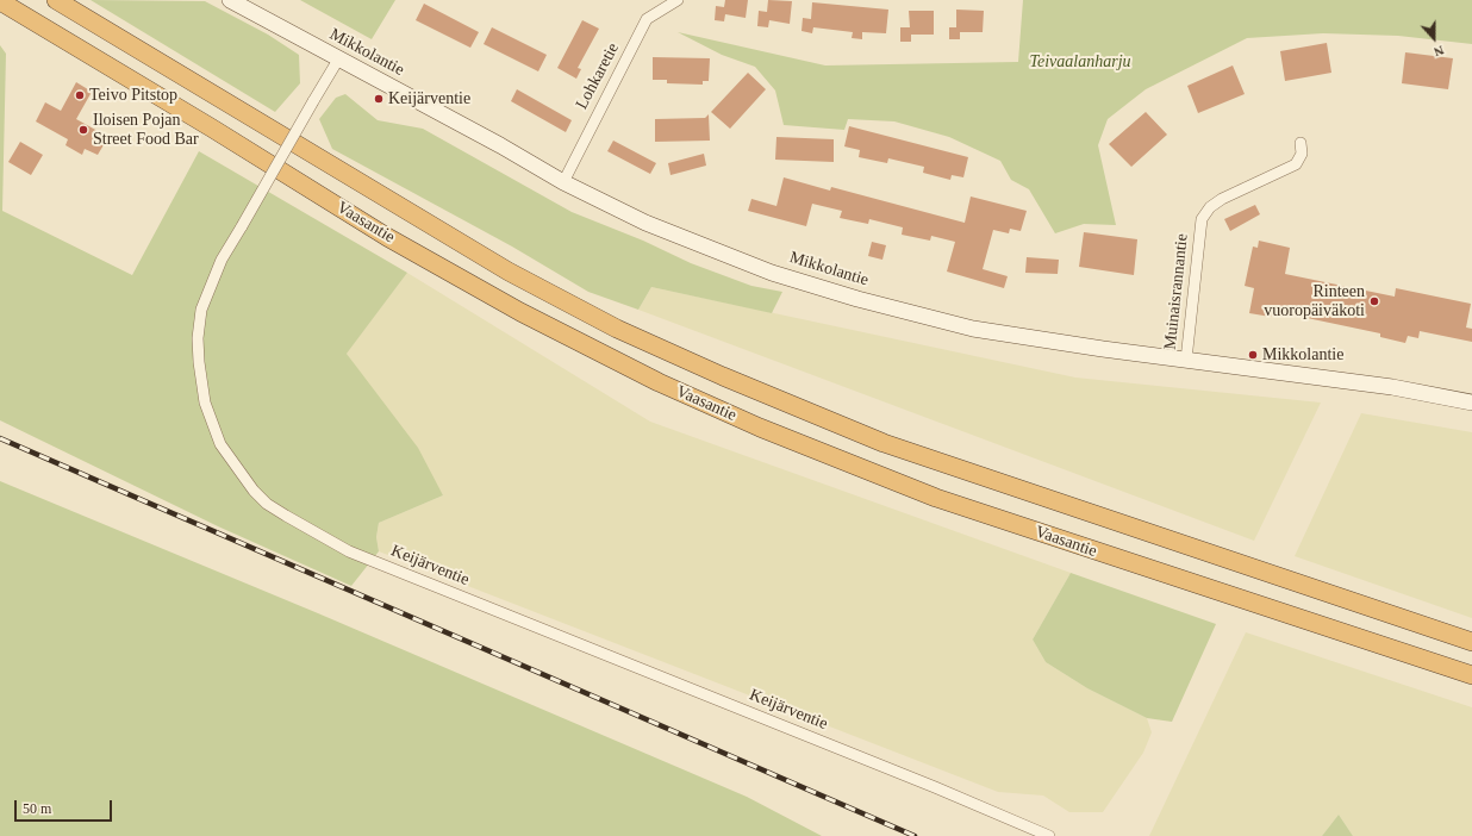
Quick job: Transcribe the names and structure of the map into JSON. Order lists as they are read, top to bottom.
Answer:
{
  "streets": {
    "highway": ["Vaasantie"],
    "main road": ["Mikkolantie"],
    "street": ["Lohkaretie", "Muinaisrannantie", "Keijärventie"]
  },
  "crossings": [
    ["Mikkolantie", "Lohkaretie"],
    ["Mikkolantie", "Muinaisrannantie"],
    ["Mikkolantie", "Keijärventie"]
  ],
  "parks": ["Teivaalanharju"],
  "places": [
    "Teivo Pitstop",
    "Keijärventie",
    "Iloisen Pojan Street Food Bar",
    "Rinteen vuoropäiväkoti",
    "Mikkolantie"
  ],
  "scale_bar": "50 m",
  "north": "bottom"
}
